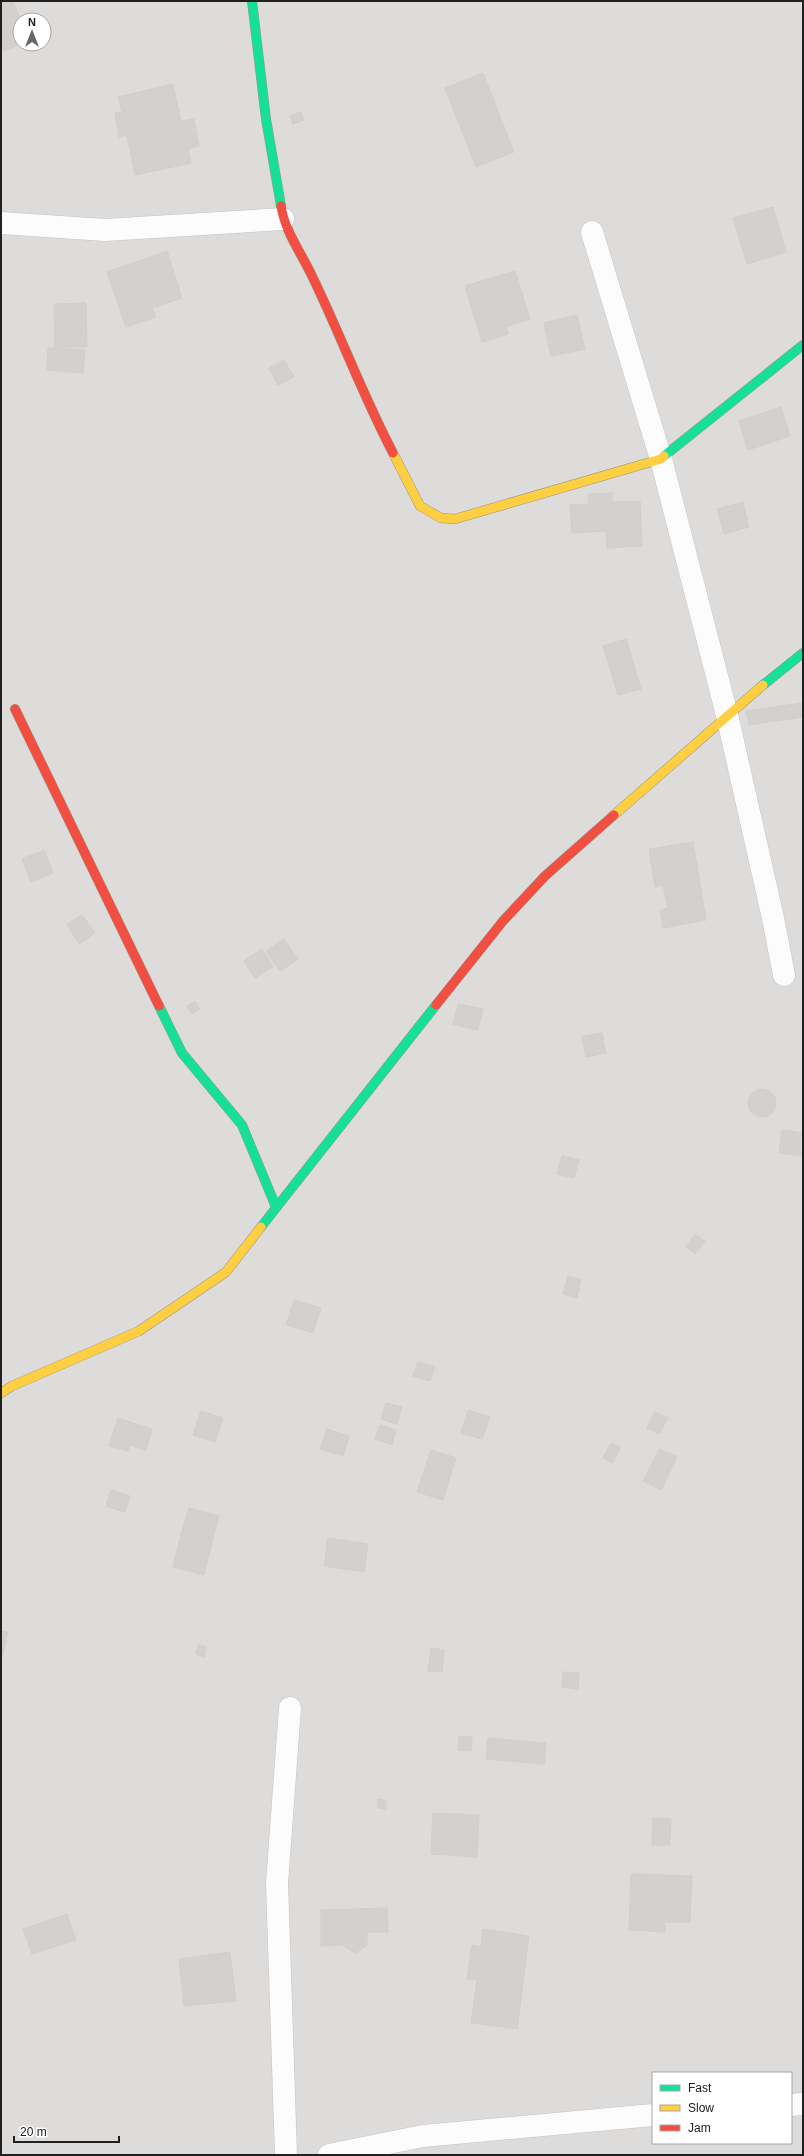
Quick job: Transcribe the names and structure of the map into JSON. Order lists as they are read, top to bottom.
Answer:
{
  "legend": ["Fast", "Slow", "Jam"],
  "scale_bar": "20 m",
  "north": "top"
}
